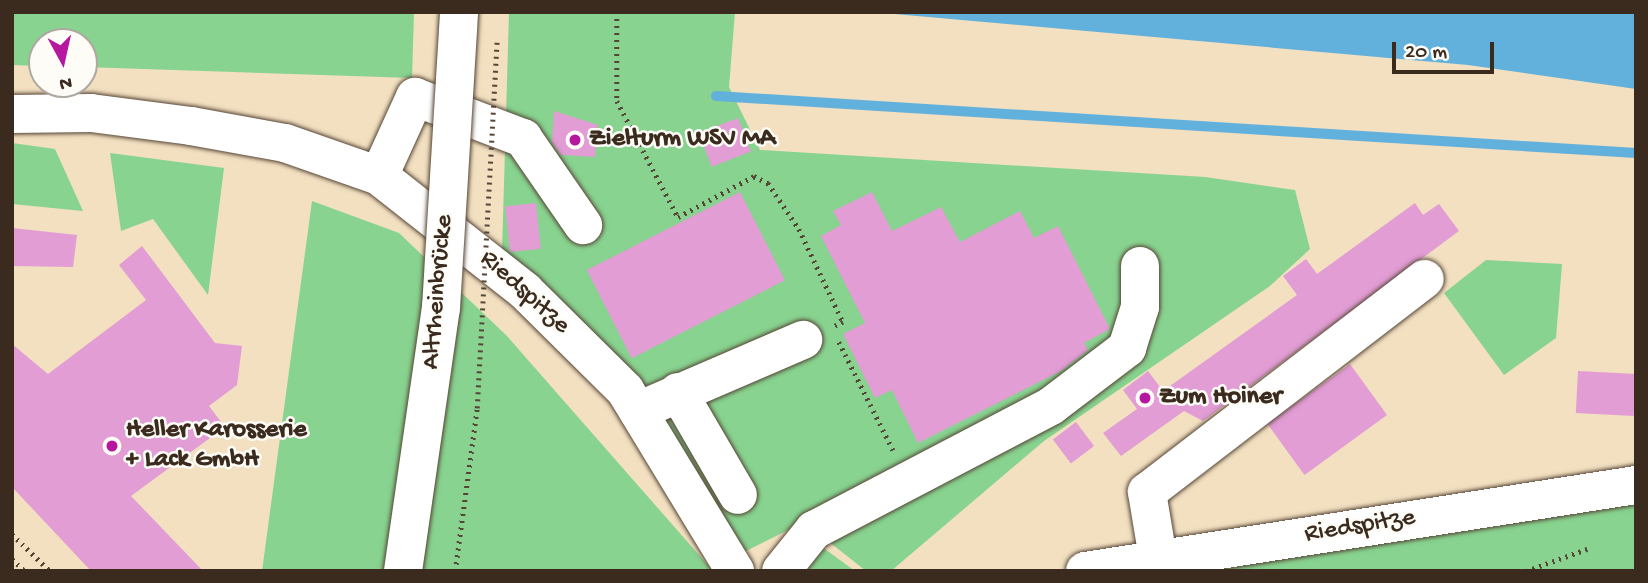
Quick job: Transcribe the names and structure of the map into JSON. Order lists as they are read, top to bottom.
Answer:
{
  "streets": {
    "street": ["Altrheinbrücke", "Riedspitze"]
  },
  "places": ["Zielturm WSV MA", "Zum Hoiner", "Heller Karosserie + Lack GmbH"],
  "scale_bar": "20 m",
  "north": "bottom"
}
